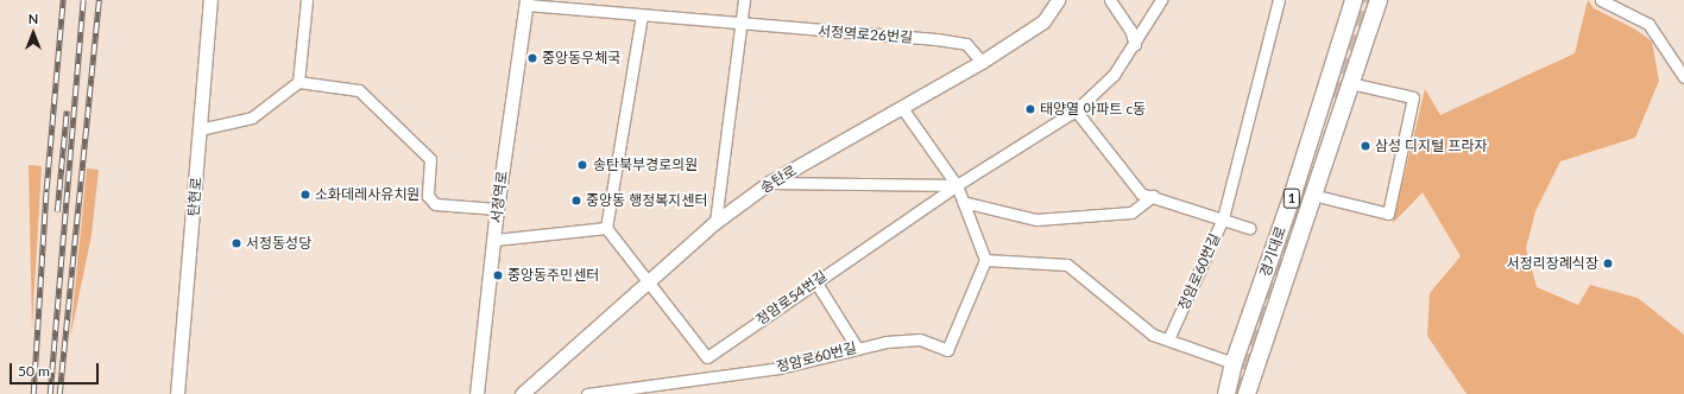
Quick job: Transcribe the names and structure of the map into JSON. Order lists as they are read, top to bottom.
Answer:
{
  "streets": {
    "main road": ["1", "경기대로"],
    "street": [
      "서정역로26번길",
      "송탄로",
      "탄현로",
      "서정역로",
      "정암로60번길",
      "정암로54번길"
    ]
  },
  "crossings": [
    ["서정역로26번길", "송탄로"],
    ["서정역로26번길", "서정역로"],
    ["송탄로", "정암로54번길"]
  ],
  "places": [
    "중앙동우체국",
    "태양열 아파트 c동",
    "삼성 디지털 프라자",
    "송탄북부경로의원",
    "소화데레사유치원",
    "중앙동 행정복지센터",
    "서정동성당",
    "서정리장례식장",
    "중앙동주민센터"
  ],
  "scale_bar": "50 m",
  "north": "top"
}
